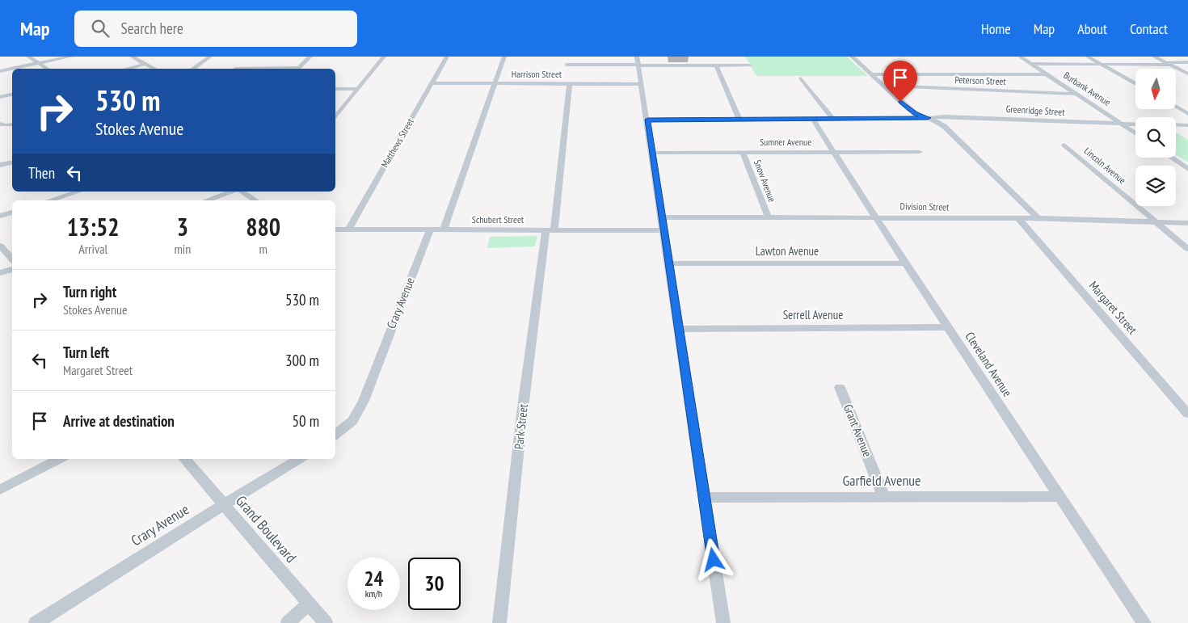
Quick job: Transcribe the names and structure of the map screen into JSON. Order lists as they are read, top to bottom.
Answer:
{
  "streets": {
    "street": [
      "Harrison Street",
      "Peterson Street",
      "Burbank Avenue",
      "Greenridge Street",
      "Sumner Avenue",
      "Matthews Street",
      "Lincoln Avenue",
      "Snow Avenue",
      "Division Street",
      "Schubert Street",
      "Lawton Avenue",
      "Crary Avenue",
      "Margaret Street",
      "Serrell Avenue",
      "Cleveland Avenue",
      "Park Street",
      "Grant Avenue",
      "Garfield Avenue",
      "Grand Boulevard"
    ]
  },
  "crossings": [
    ["Harrison Street", "Matthews Street"],
    ["Harrison Street", "Park Street"],
    ["Peterson Street", "Burbank Avenue"],
    ["Burbank Avenue", "Greenridge Street"],
    ["Greenridge Street", "Cleveland Avenue"],
    ["Sumner Avenue", "Snow Avenue"],
    ["Sumner Avenue", "Cleveland Avenue"],
    ["Matthews Street", "Schubert Street"],
    ["Lincoln Avenue", "Division Street"],
    ["Snow Avenue", "Division Street"],
    ["Division Street", "Margaret Street"],
    ["Division Street", "Cleveland Avenue"],
    ["Schubert Street", "Crary Avenue"],
    ["Schubert Street", "Park Street"],
    ["Lawton Avenue", "Cleveland Avenue"],
    ["Crary Avenue", "Grand Boulevard"],
    ["Serrell Avenue", "Cleveland Avenue"],
    ["Cleveland Avenue", "Garfield Avenue"],
    ["Grant Avenue", "Garfield Avenue"]
  ],
  "north": "bottom",
  "page": {
    "header": "Map",
    "search": "Search here",
    "nav": [
      "Home",
      "Map",
      "About",
      "Contact"
    ],
    "turn": ["530 m", "Stokes Avenue"],
    "then": "Then",
    "eta": [
      "13:52",
      "Arrival",
      "3",
      "min",
      "880",
      "m"
    ],
    "list": [
      {
        "name": "Turn right",
        "note": "Stokes Avenue",
        "value": "530 m"
      },
      {
        "name": "Turn left",
        "note": "Margaret Street",
        "value": "300 m"
      },
      {
        "name": "Arrive at destination",
        "value": "50 m"
      }
    ],
    "speed": "24 km/h",
    "limit": "30"
  }
}
